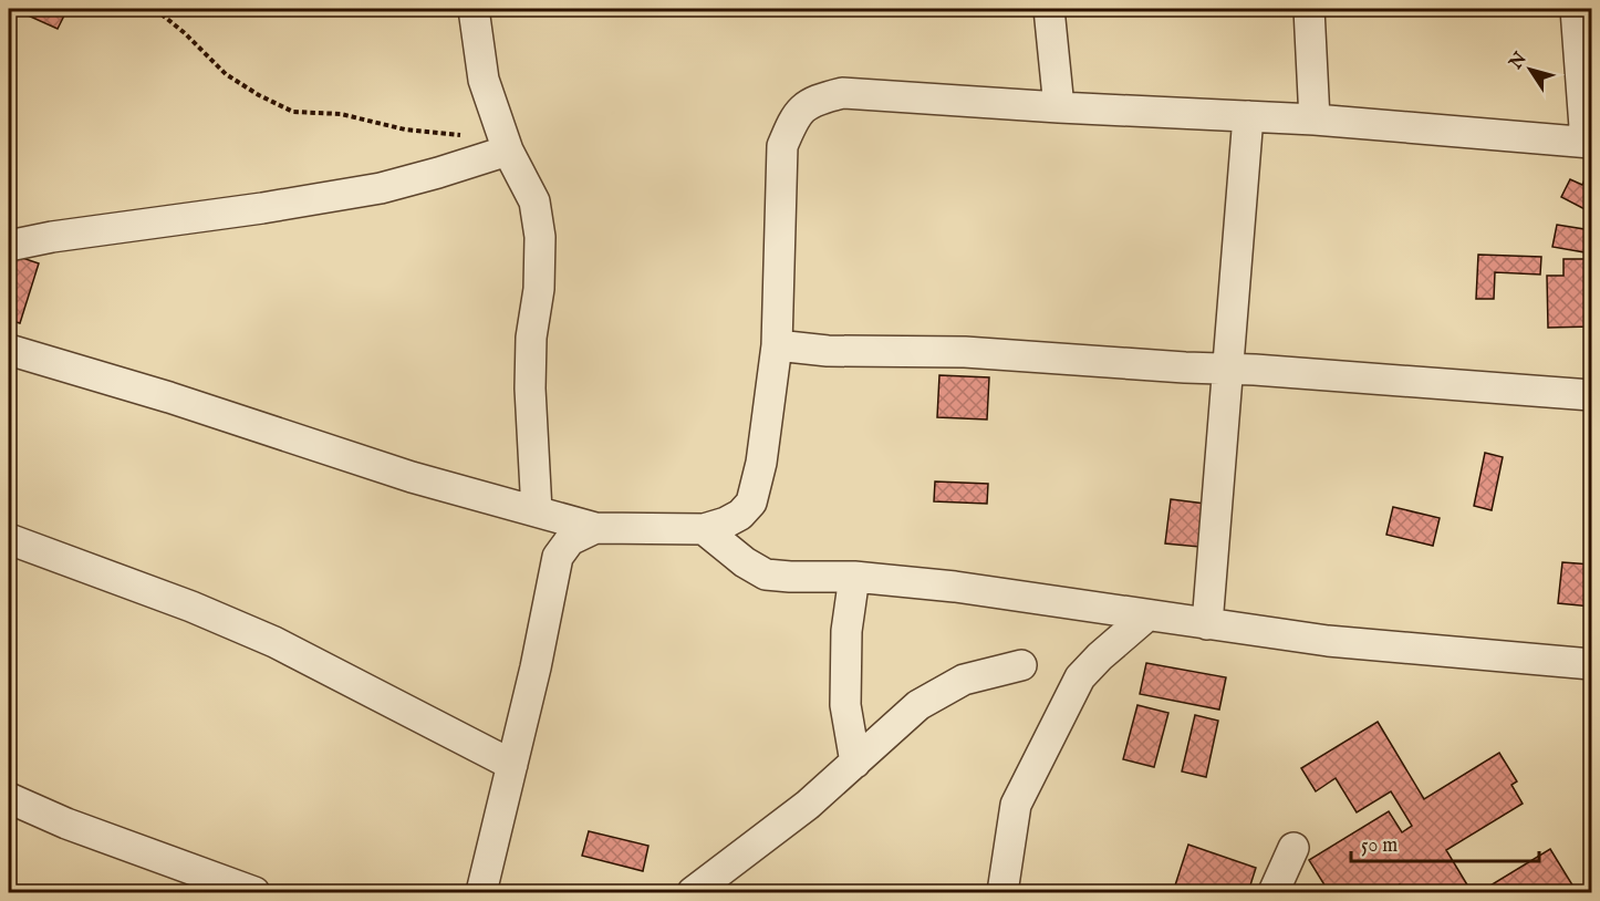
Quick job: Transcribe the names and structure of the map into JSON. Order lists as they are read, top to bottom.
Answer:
{
  "scale_bar": "50 m",
  "north": "top left"
}
